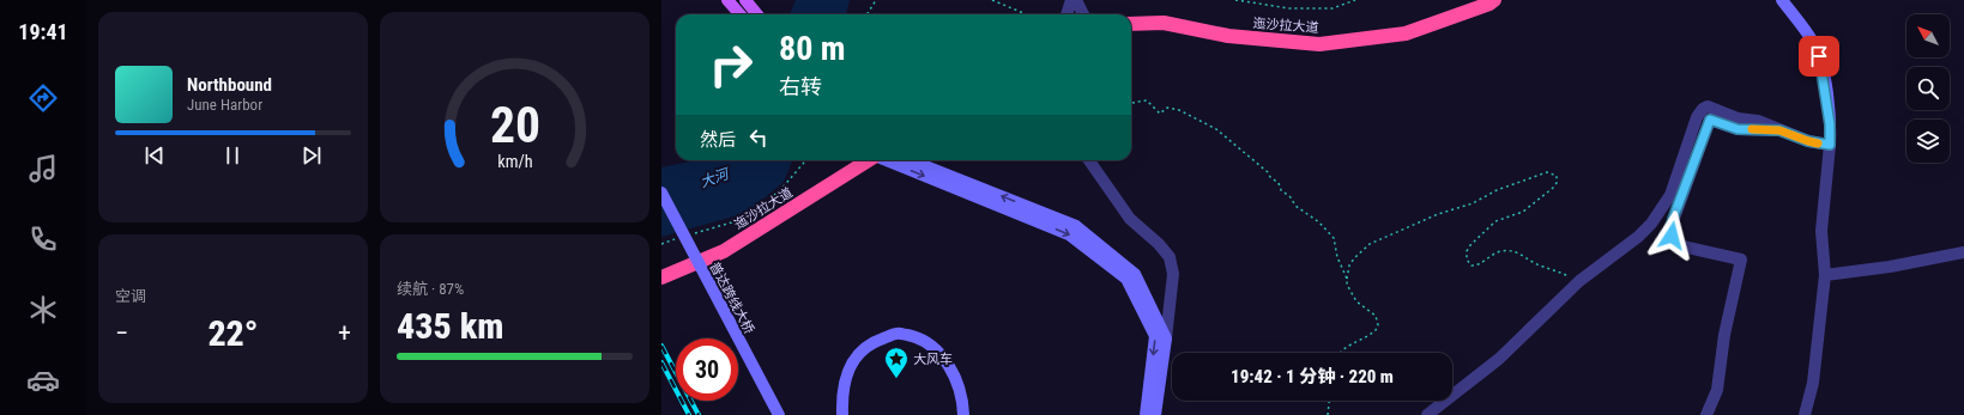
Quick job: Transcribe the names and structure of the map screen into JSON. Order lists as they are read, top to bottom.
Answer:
{
  "streets": {
    "highway": ["迤沙拉大道"],
    "street": ["普达跨线大桥"]
  },
  "water": ["大河"],
  "places": {
    "place": ["大风车"]
  },
  "north": "top left",
  "page": {
    "tabs": "19:41",
    "turn": ["80 m", "右转"],
    "song": ["Northbound", "June Harbor"],
    "then": "然后",
    "tile": [
      "空调",
      ["续航 · 87%", "435 km"]
    ],
    "heat": ["−", "22°", "+"],
    "limit": "30",
    "trip": "19:42 · 1 分钟 · 220 m",
    "gauge": ["20", "km/h"]
  }
}
